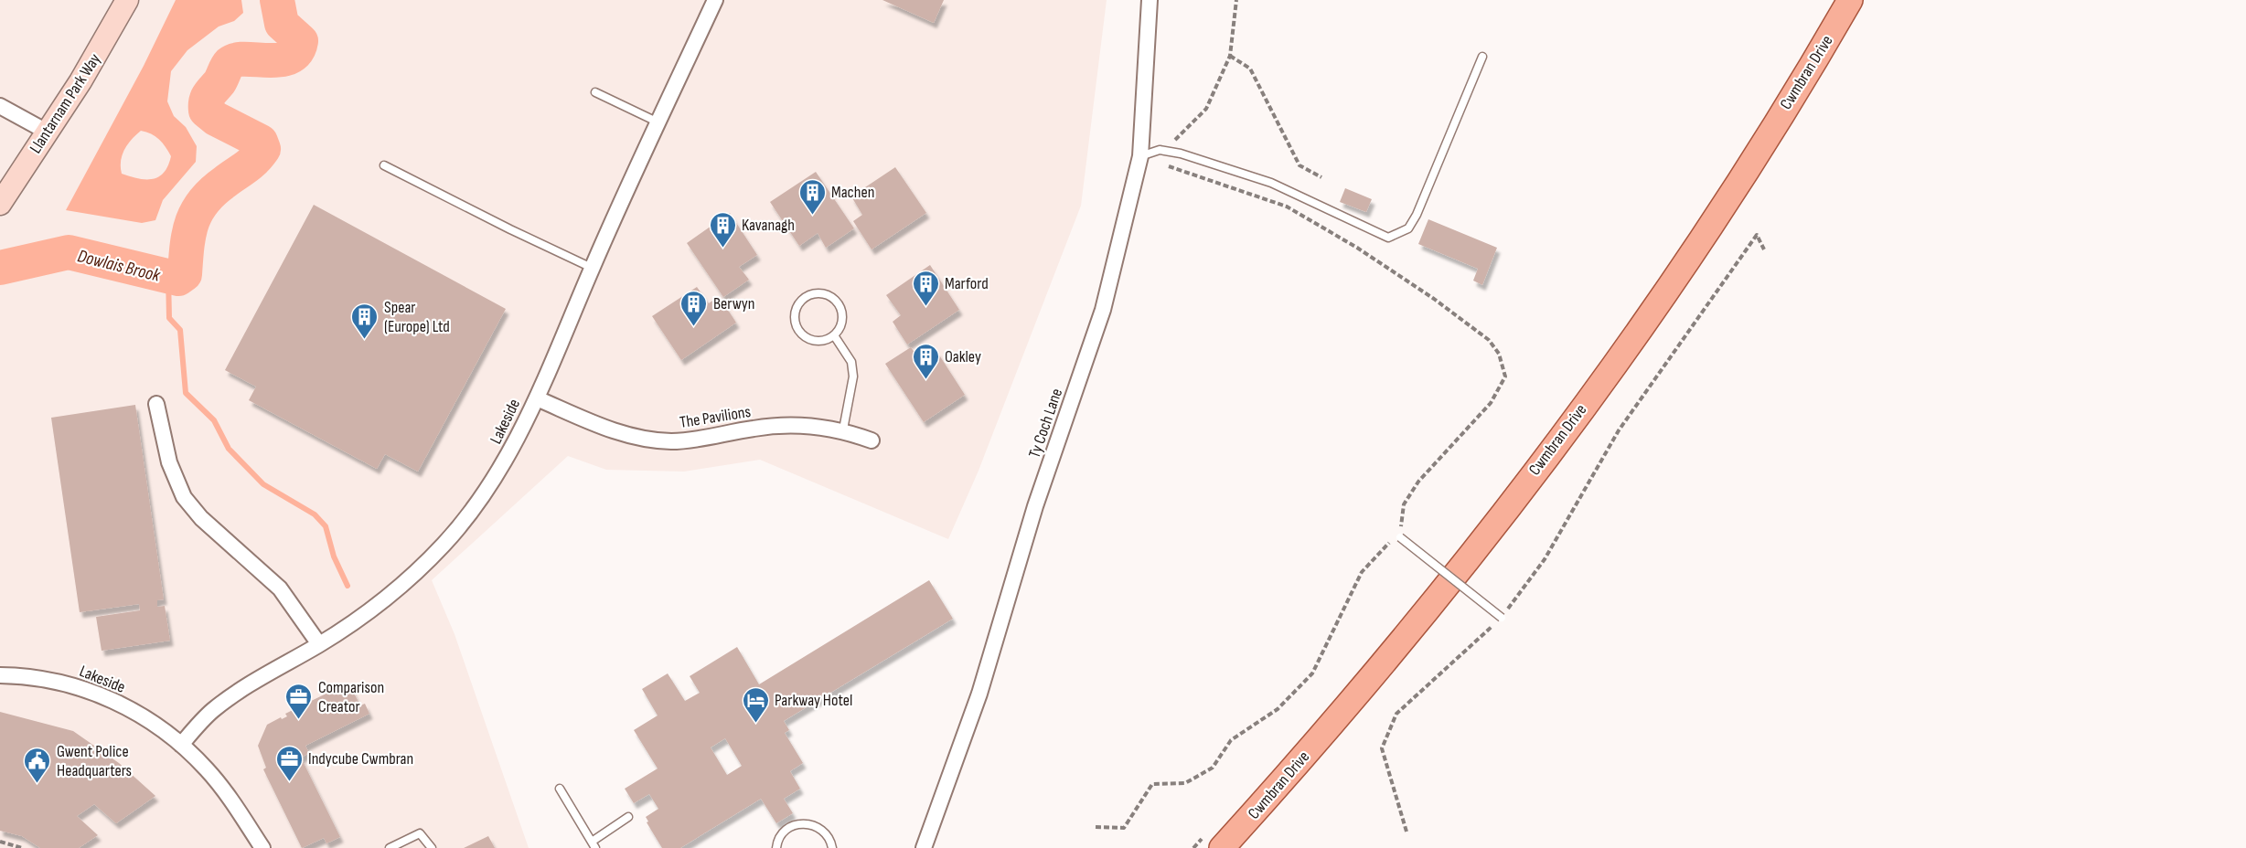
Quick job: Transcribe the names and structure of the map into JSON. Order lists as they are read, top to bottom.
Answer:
{
  "streets": {
    "main road": ["Cwmbran Drive"],
    "street": [
      "Llantarnam Park Way",
      "The Pavilions",
      "Lakeside",
      "Ty Coch Lane"
    ]
  },
  "crossings": [
    ["The Pavilions", "Lakeside"]
  ],
  "water": ["Dowlais Brook"],
  "places": {
    "building": [
      "Machen",
      "Kavanagh",
      "Marford",
      "Berwyn",
      "Spear (Europe) Ltd",
      "Oakley"
    ],
    "office": ["Comparison Creator", "Indycube Cwmbran"],
    "hotel": ["Parkway Hotel"],
    "public building": ["Gwent Police Headquarters"]
  }
}
